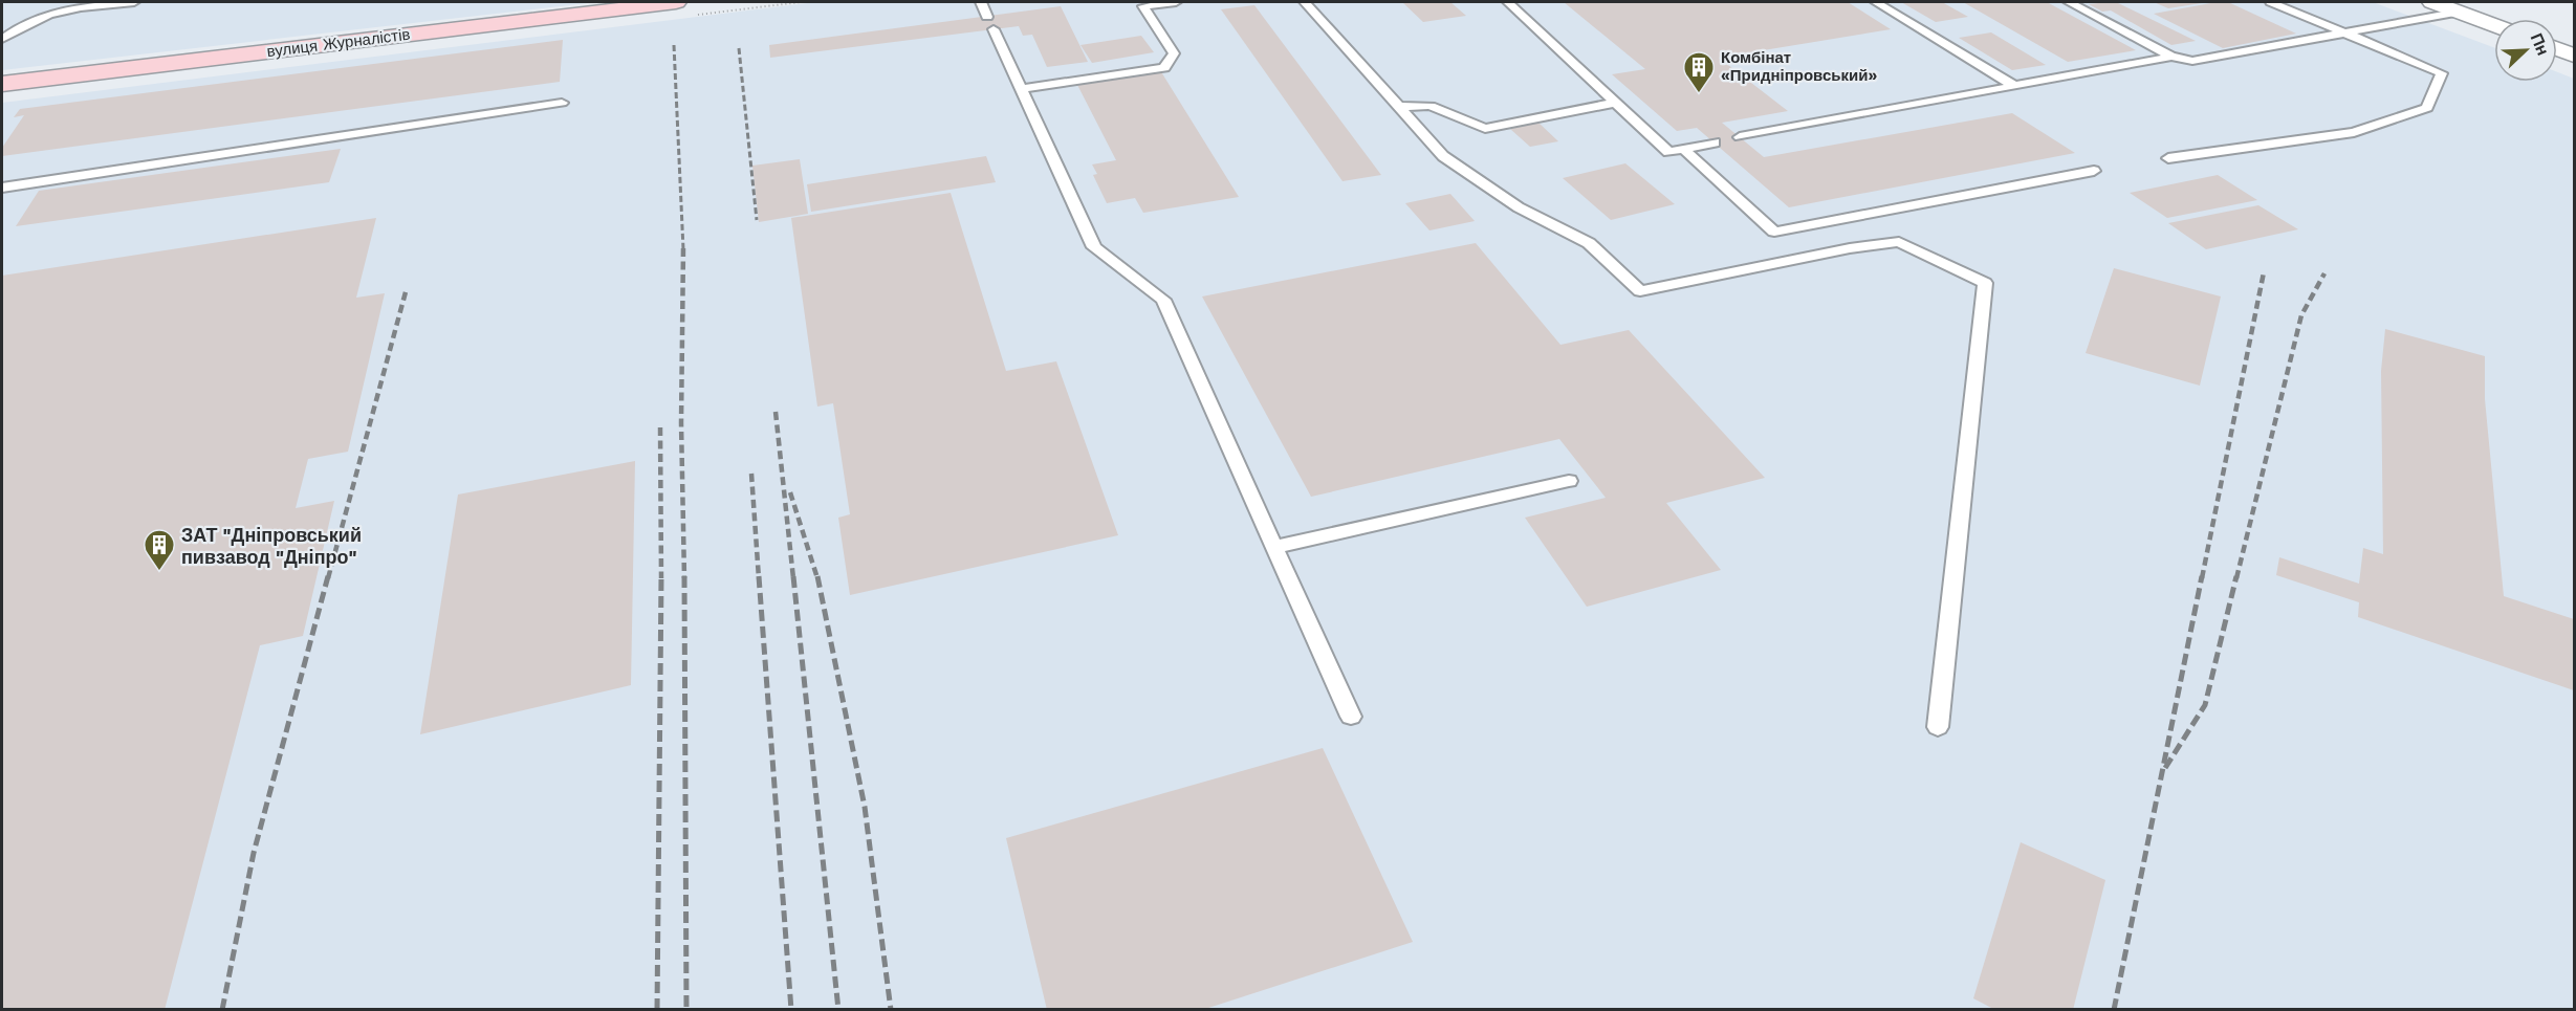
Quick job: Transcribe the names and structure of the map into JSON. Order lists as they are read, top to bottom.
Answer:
{
  "streets": {
    "street": ["вулиця Журналістів"]
  },
  "places": {
    "building": ["Комбінат «Придніпровський»", "ЗАТ \"Дніпровський пивзавод \"Дніпро\""]
  },
  "north": "top right"
}
